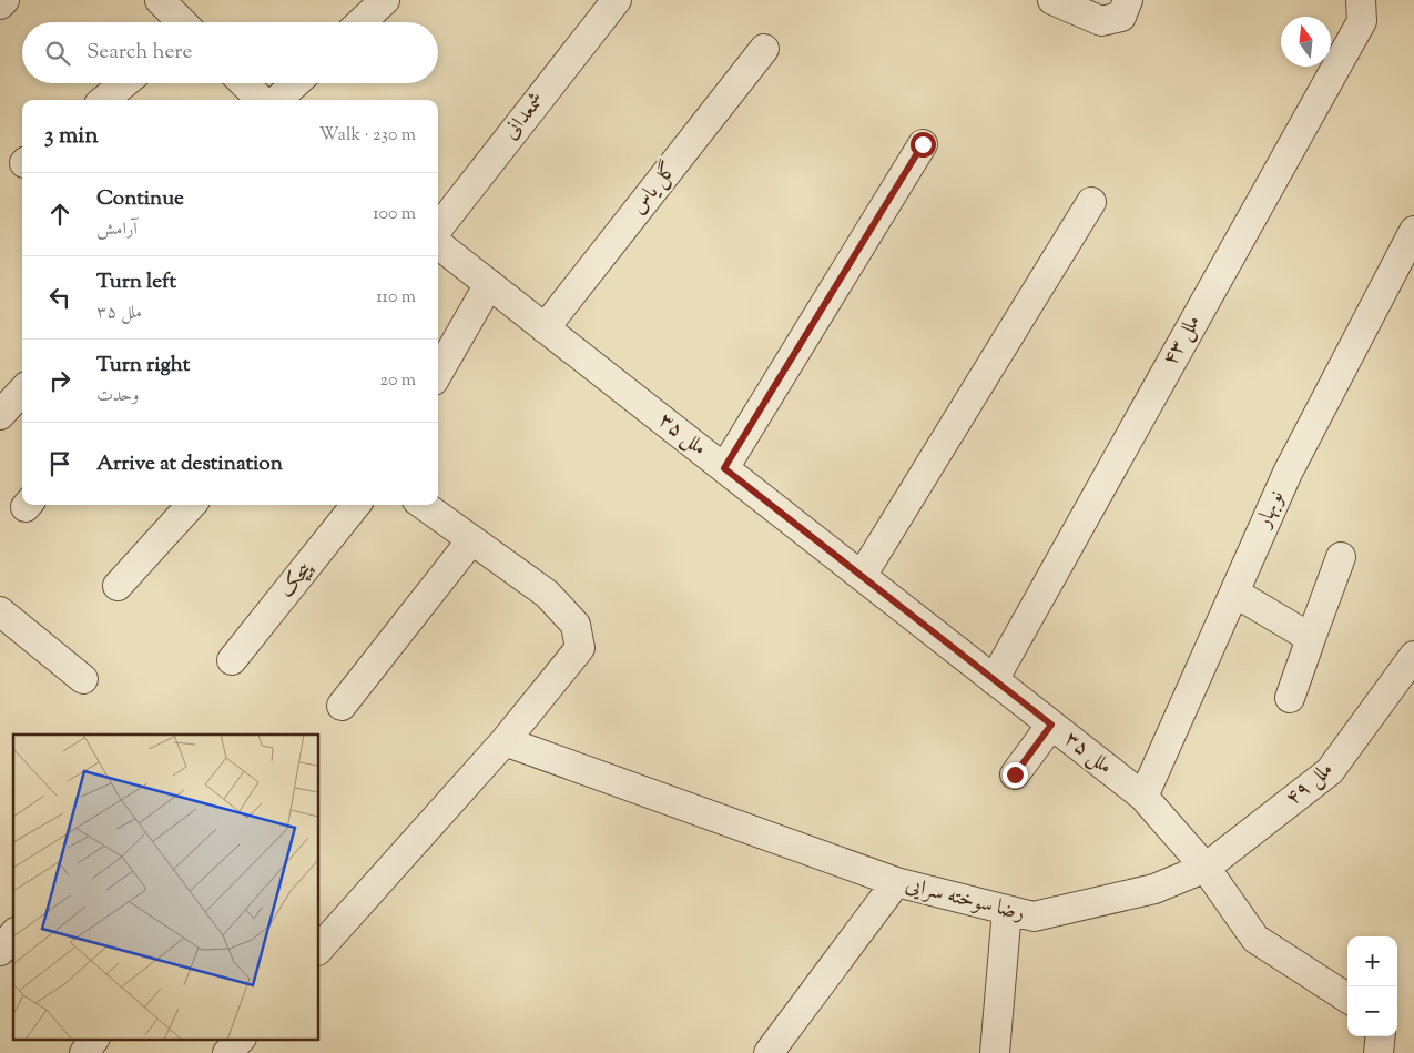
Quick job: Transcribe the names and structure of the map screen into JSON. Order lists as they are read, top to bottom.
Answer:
{
  "streets": {
    "street": [
      "شمعدانی",
      "گل یاس",
      "ملل ۴۳",
      "ملل ۳۵",
      "نوبهار",
      "پیچک",
      "ملل ۴۹",
      "رضا سوخته سرایی"
    ]
  },
  "crossings": [
    ["گل یاس", "ملل ۳۵"],
    ["ملل ۴۳", "ملل ۳۵"],
    ["ملل ۳۵", "نوبهار"],
    ["ملل ۳۵", "ملل ۴۹"],
    ["ملل ۳۵", "رضا سوخته سرایی"],
    ["ملل ۴۹", "رضا سوخته سرایی"]
  ],
  "north": "top",
  "page": {
    "search": "Search here",
    "heading": ["3 min", "Walk · 230 m"],
    "list": [
      ["Continue", "آرامش", "100 m"],
      ["Turn left", "ملل ۳۵", "110 m"],
      ["Turn right", "وحدت", "20 m"],
      "Arrive at destination"
    ],
    "map_buttons": ["+", "−"]
  }
}
